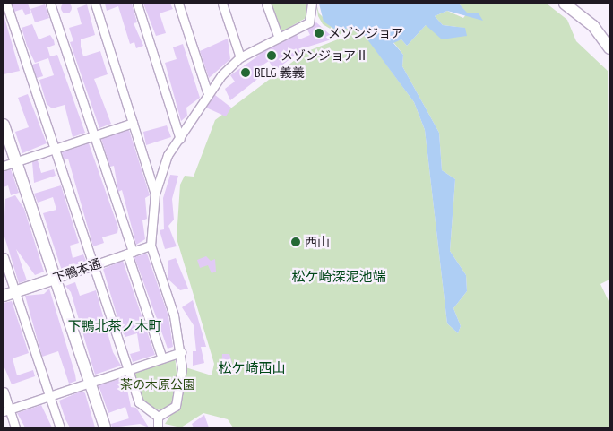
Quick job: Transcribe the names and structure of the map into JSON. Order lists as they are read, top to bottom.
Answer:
{
  "streets": {
    "street": ["下鴨本通"]
  },
  "districts": ["松ケ崎深泥池端", "下鴨北茶ノ木町", "松ケ崎西山"],
  "parks": ["茶の木原公園"],
  "places": [
    "メゾンジョア",
    "メゾンジョアⅡ",
    "BELG 義義",
    "西山"
  ]
}
